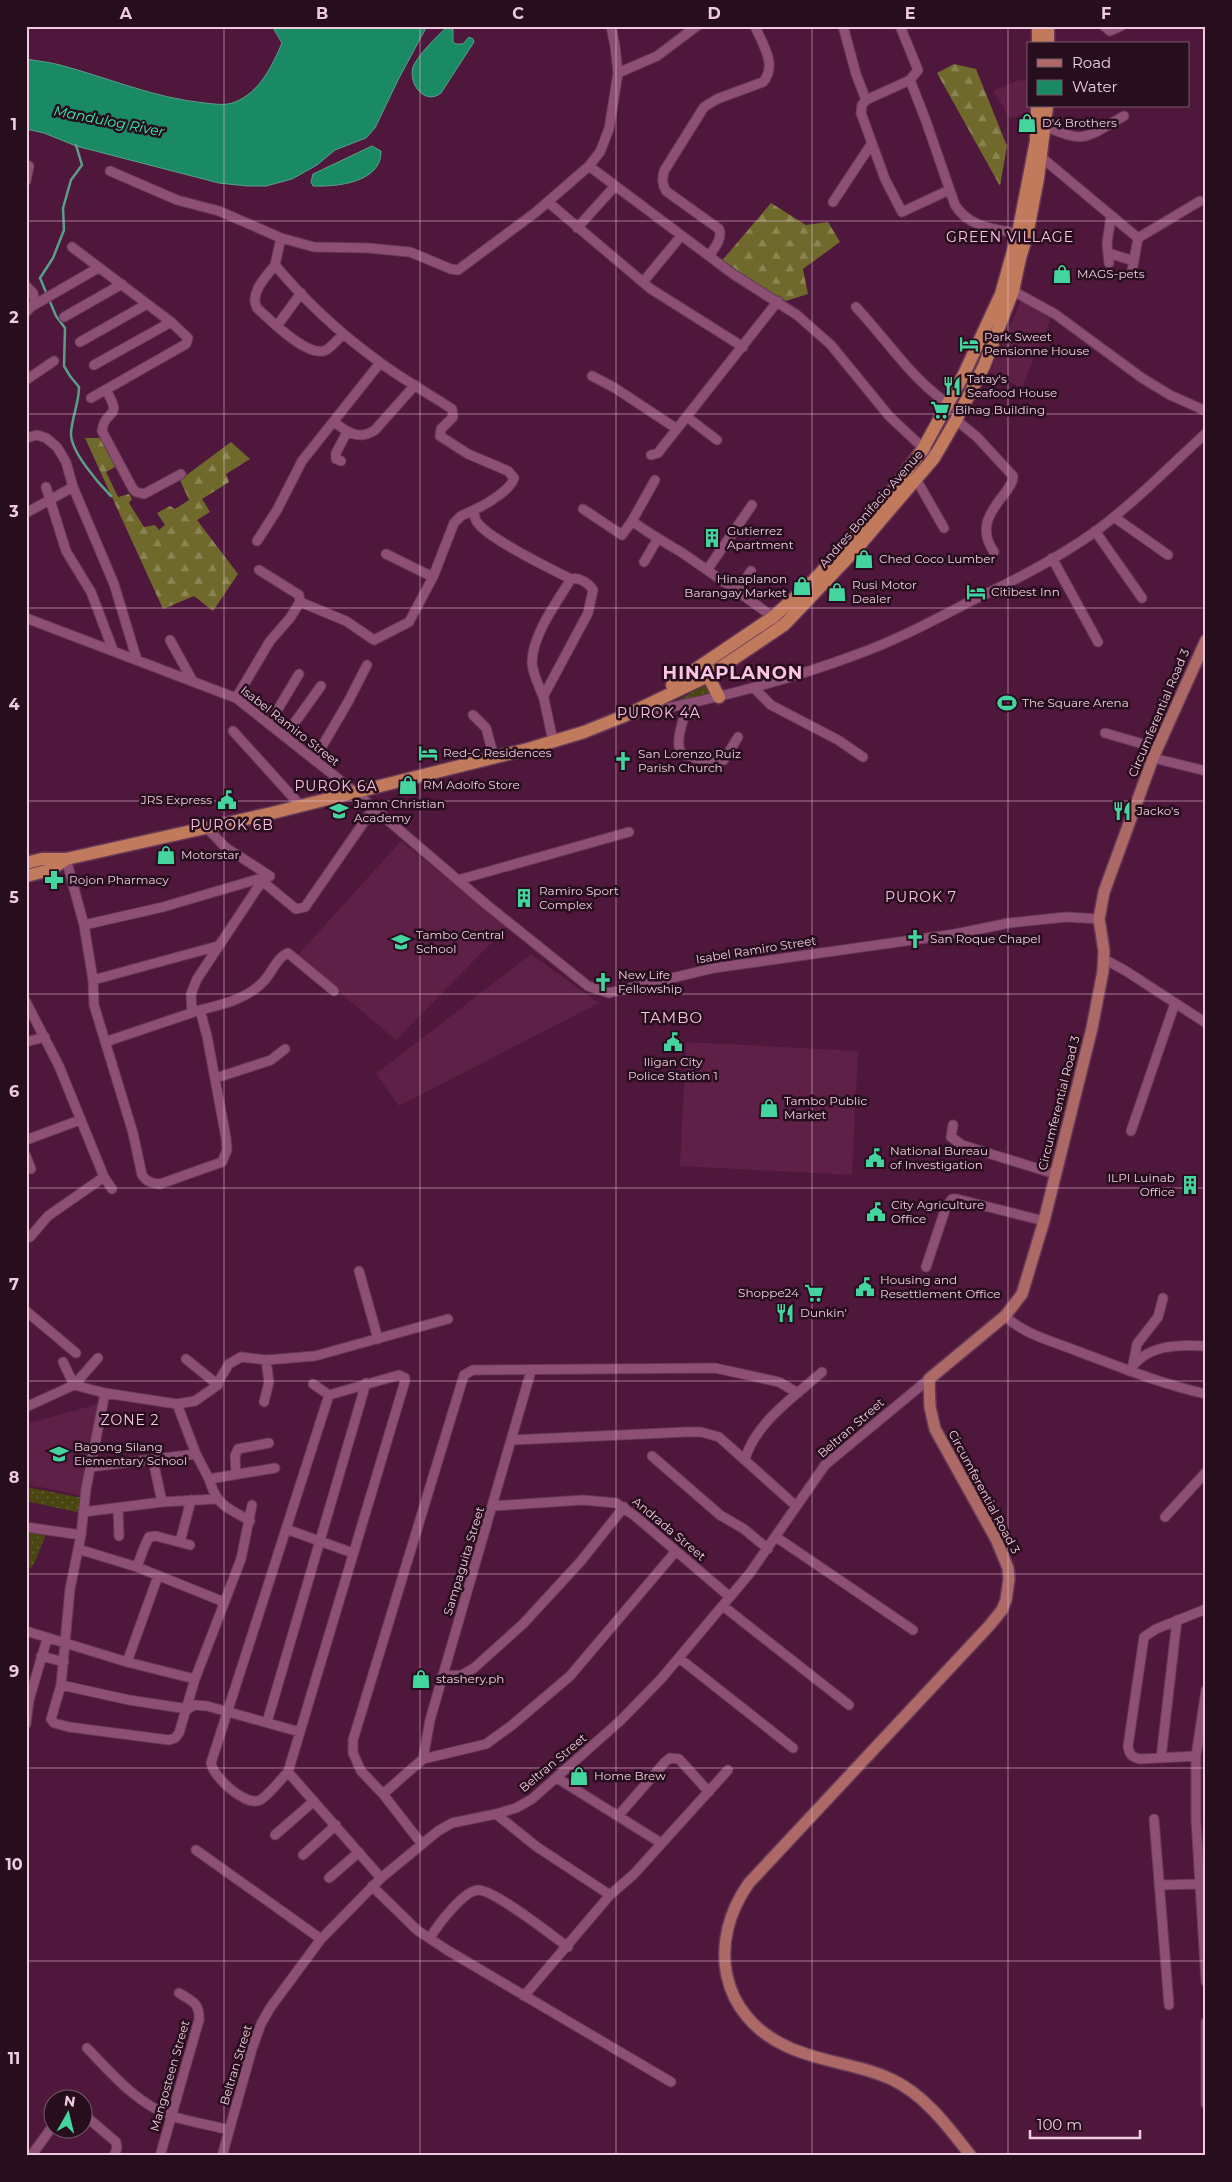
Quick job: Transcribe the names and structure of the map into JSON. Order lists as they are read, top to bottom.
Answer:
{
  "streets": {
    "highway": ["Andres Bonifacio Avenue"],
    "main road": ["Circumferential Road 3"],
    "street": [
      "Isabel Ramiro Street",
      "Beltran Street",
      "Andrada Street",
      "Sampaguita Street",
      "Mangosteen Street"
    ]
  },
  "crossings": [
    ["Andres Bonifacio Avenue", "Isabel Ramiro Street"],
    ["Circumferential Road 3", "Isabel Ramiro Street"],
    ["Circumferential Road 3", "Beltran Street"],
    ["Beltran Street", "Andrada Street"],
    ["Andrada Street", "Sampaguita Street"]
  ],
  "districts": [
    "GREEN VILLAGE",
    "HINAPLANON",
    "PUROK 4A",
    "PUROK 6A",
    "PUROK 6B",
    "PUROK 7",
    "TAMBO",
    "ZONE 2"
  ],
  "water": ["Mandulog River"],
  "places": {
    "shop": [
      "D'4 Brothers",
      "MAGS-pets",
      "Ched Coco Lumber",
      "Hinaplanon Barangay Market",
      "Rusi Motor Dealer",
      "RM Adolfo Store",
      "Motorstar",
      "Tambo Public Market",
      "stashery.ph",
      "Home Brew"
    ],
    "hotel": ["Park Sweet Pensionne House", "Citibest Inn", "Red-C Residences"],
    "restaurant": ["Tatay's Seafood House", "Jacko's", "Dunkin'"],
    "supermarket": ["Bihag Building", "Shoppe24"],
    "building": ["Gutierrez Apartment", "Ramiro Sport Complex", "ILPI Luinab Office"],
    "sports": ["The Square Arena"],
    "church": ["San Lorenzo Ruiz Parish Church", "San Roque Chapel", "New Life Fellowship"],
    "public building": [
      "JRS Express",
      "Iligan City Police Station 1",
      "National Bureau of Investigation",
      "City Agriculture Office",
      "Housing and Resettlement Office"
    ],
    "school or university": ["Jamn Christian Academy", "Tambo Central School", "Bagong Silang Elementary School"],
    "pharmacy": ["Rojon Pharmacy"]
  },
  "legend": ["Road", "Water"],
  "scale_bar": "100 m",
  "north": "top",
  "grid": {
    "columns": [
      "A",
      "B",
      "C",
      "D",
      "E",
      "F"
    ],
    "rows": [
      "1",
      "2",
      "3",
      "4",
      "5",
      "6",
      "7",
      "8",
      "9",
      "10",
      "11"
    ]
  }
}
